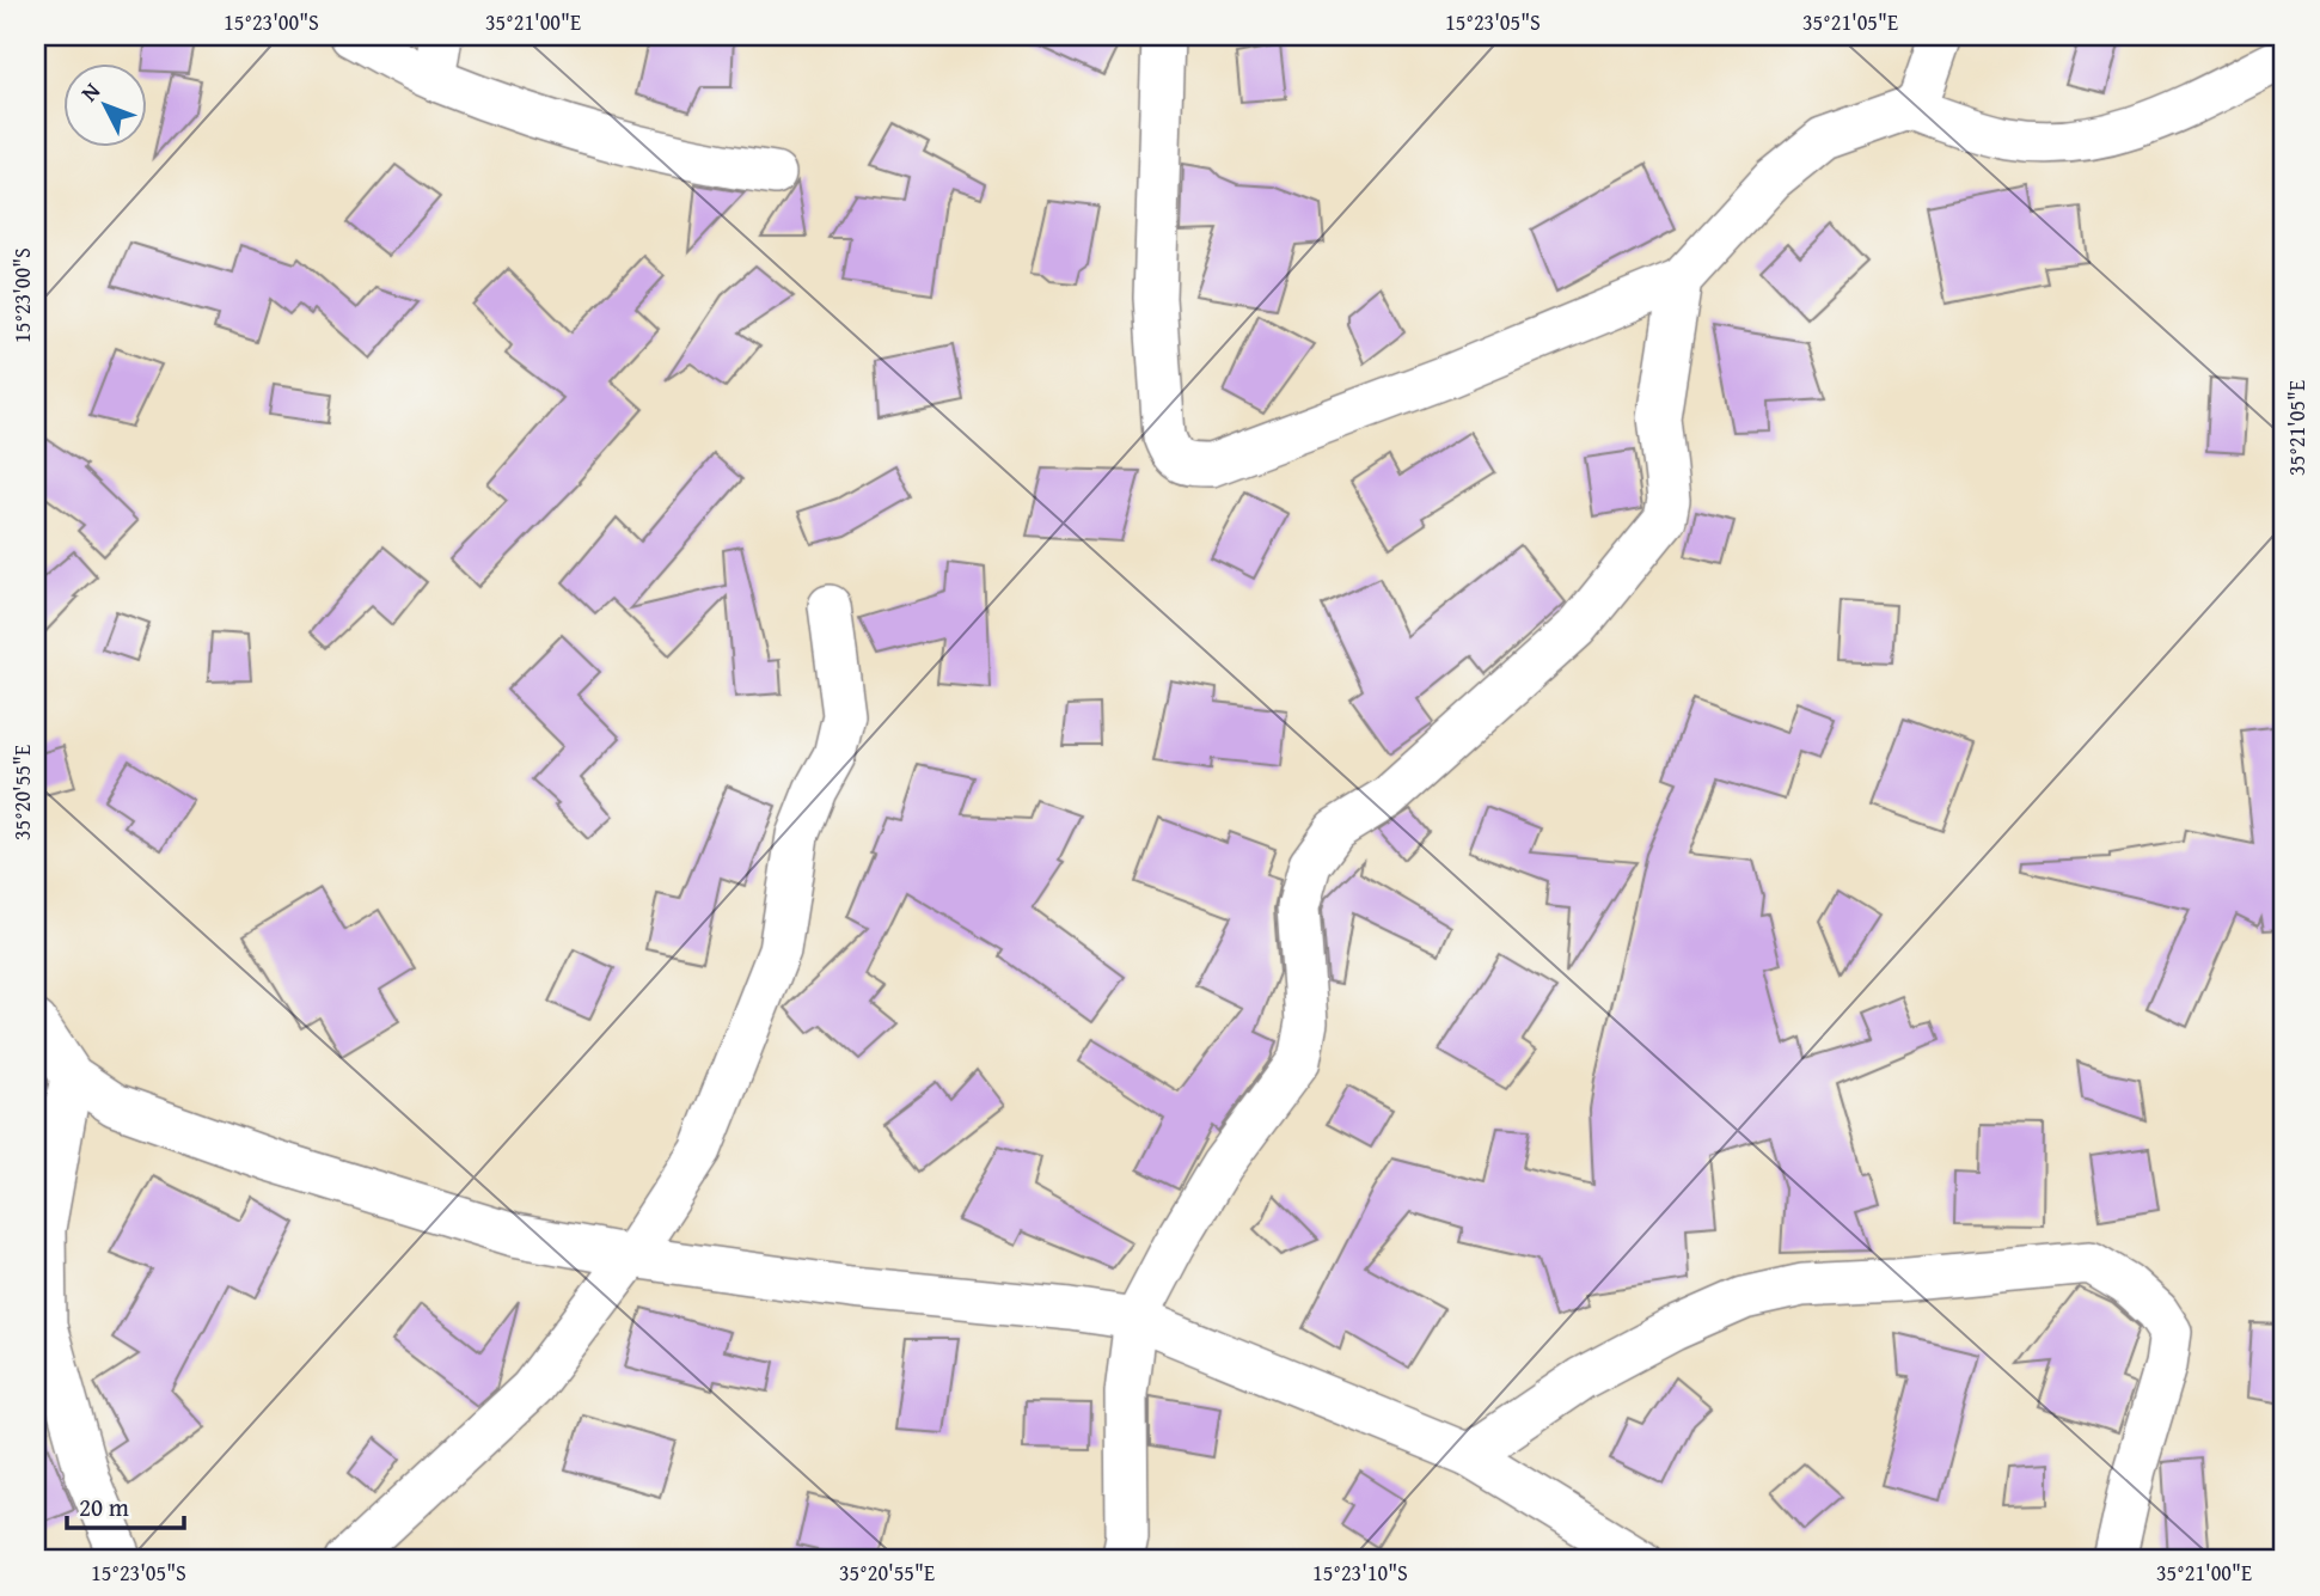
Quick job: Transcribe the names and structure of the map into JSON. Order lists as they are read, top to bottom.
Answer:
{
  "scale_bar": "20 m",
  "north": "top left",
  "coordinates": [
    "15°23'00\"S",
    "35°21'00\"E",
    "15°23'05\"S",
    "35°21'05\"E",
    "35°20'55\"E",
    "15°23'10\"S"
  ]
}
